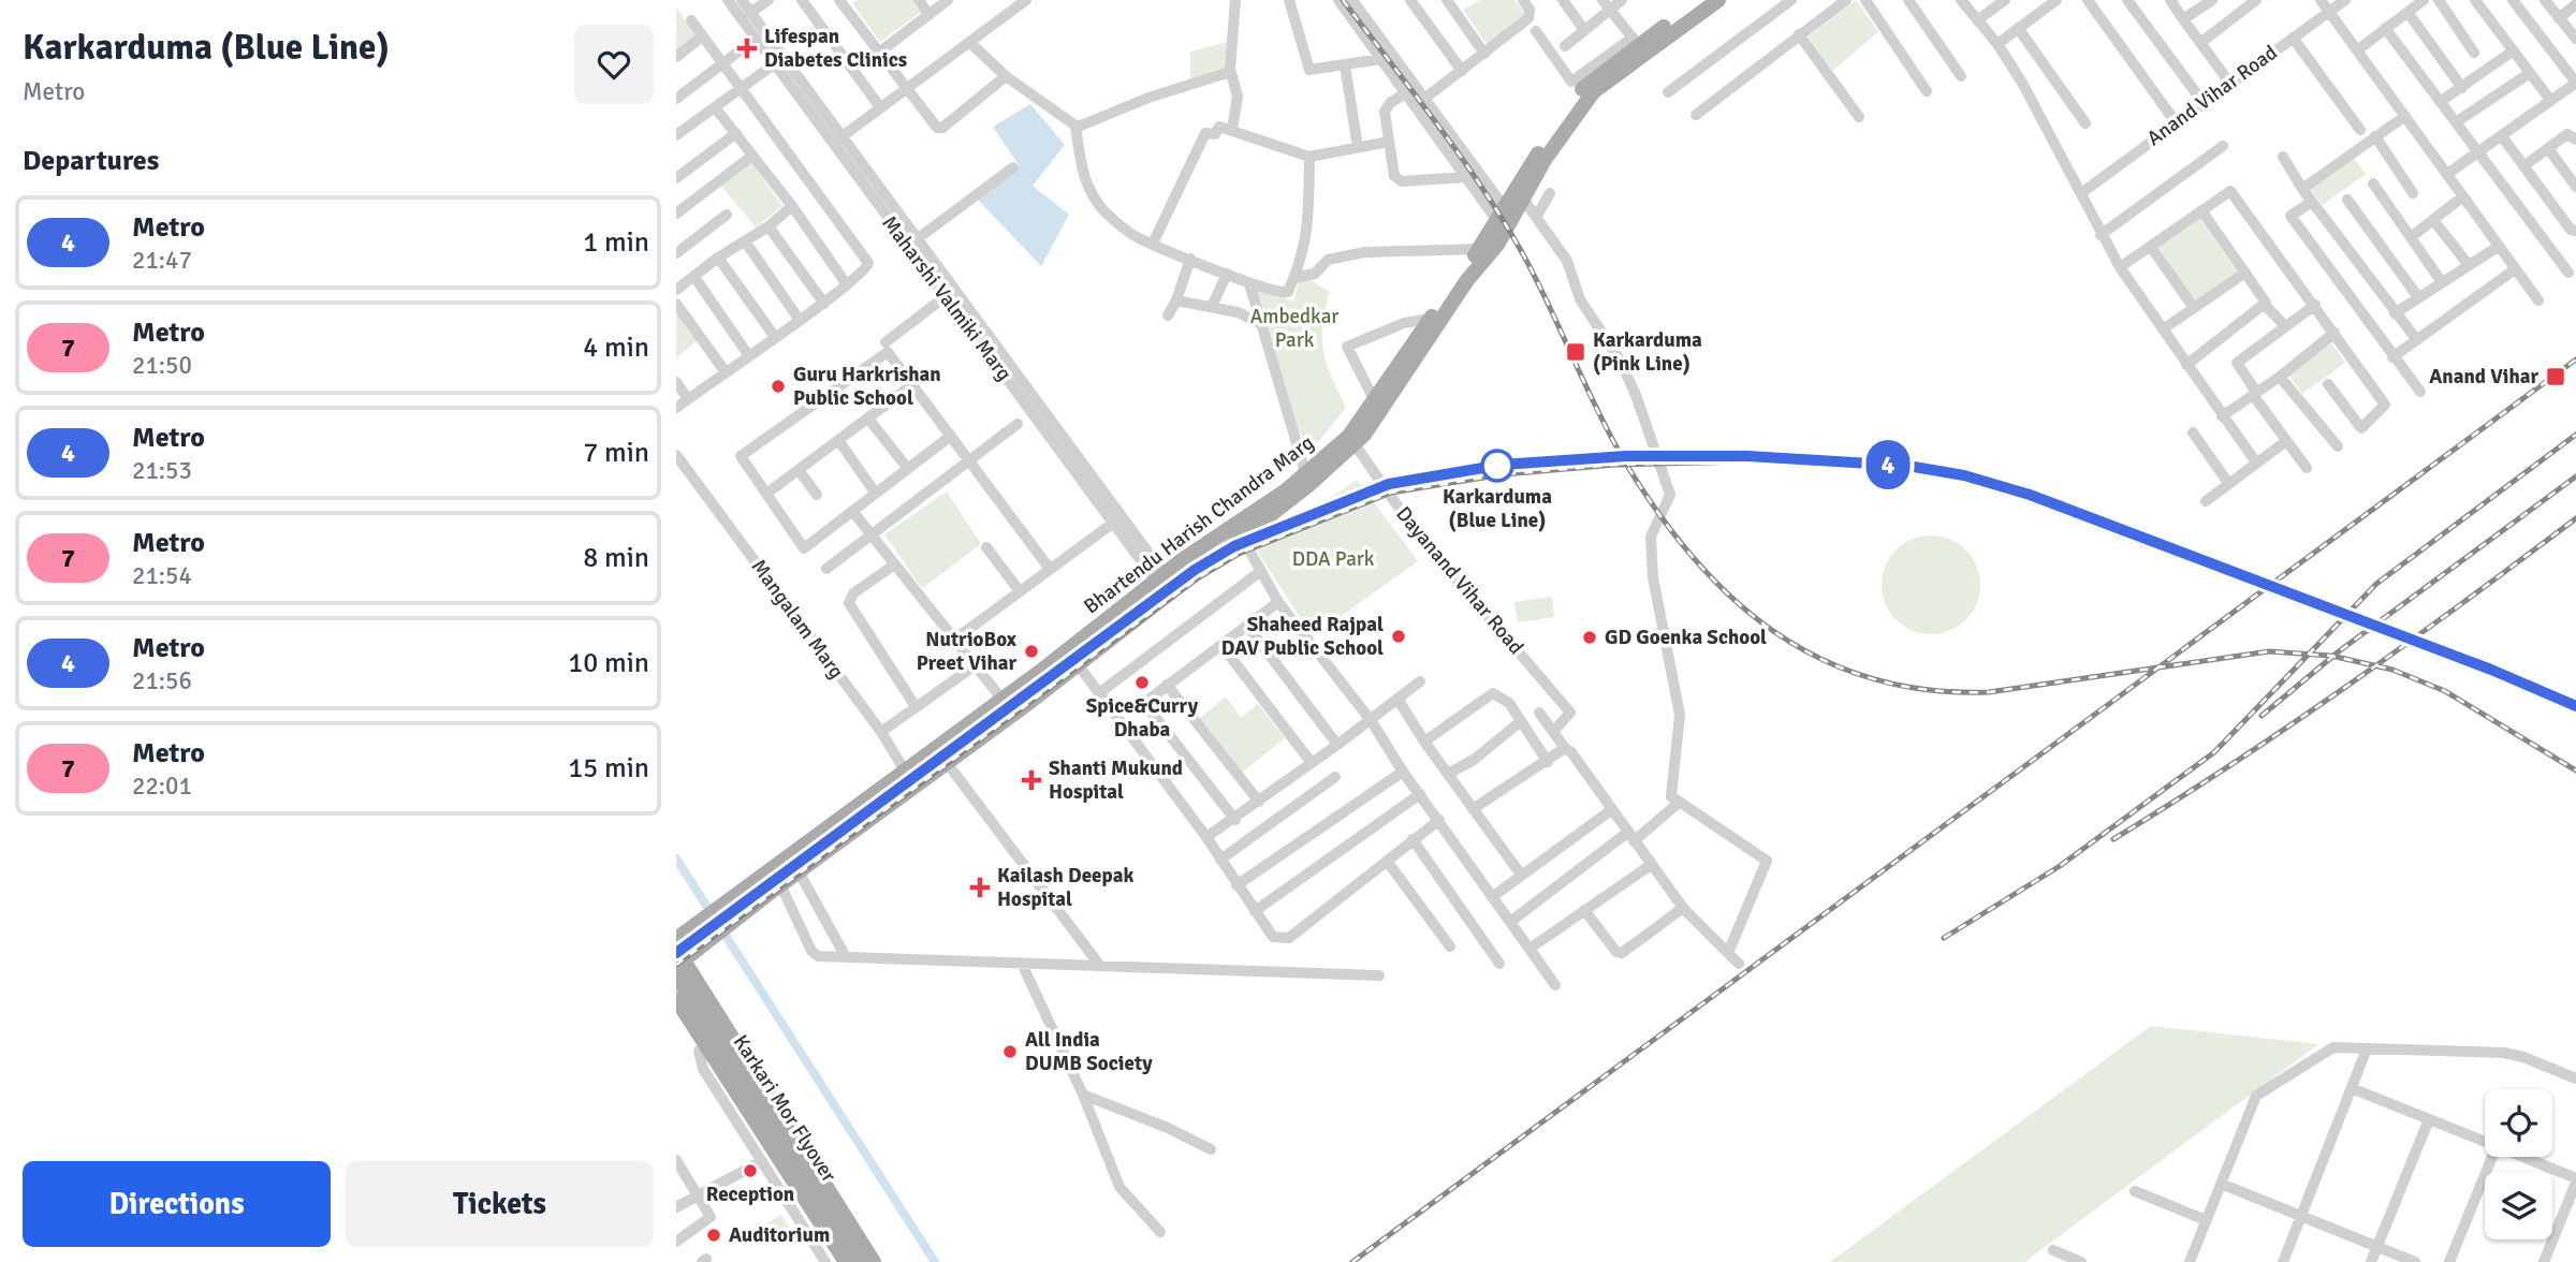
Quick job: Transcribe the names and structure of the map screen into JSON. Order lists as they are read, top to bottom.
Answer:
{
  "streets": {
    "main road": ["Bhartendu Harish Chandra Marg", "Karkari Mor Flyover"],
    "street": [
      "Anand Vihar Road",
      "Maharshi Valmiki Marg",
      "Dayanand Vihar Road",
      "Mangalam Marg"
    ]
  },
  "crossings": [
    ["Maharshi Valmiki Marg", "Bhartendu Harish Chandra Marg"],
    ["Bhartendu Harish Chandra Marg", "Dayanand Vihar Road"],
    ["Bhartendu Harish Chandra Marg", "Mangalam Marg"]
  ],
  "parks": ["Ambedkar Park", "DDA Park"],
  "places": {
    "health": ["Lifespan Diabetes Clinics", "Shanti Mukund Hospital", "Kailash Deepak Hospital"],
    "transit": ["Karkarduma (Pink Line)", "Anand Vihar"],
    "other": [
      "Guru Harkrishan Public School",
      "Karkarduma (Blue Line)",
      "Shaheed Rajpal DAV Public School",
      "GD Goenka School",
      "NutrioBox Preet Vihar",
      "Spice&Curry Dhaba",
      "All India DUMB Society",
      "Reception",
      "Auditorium"
    ]
  },
  "lines": ["metro line 4"],
  "page": {
    "heading": [
      ["Karkarduma (Blue Line)", "Metro"],
      "Departures"
    ],
    "on_map": "4",
    "list": [
      {
        "mark": "4",
        "name": "Metro",
        "note": "21:47",
        "value": "1 min"
      },
      {
        "mark": "7",
        "name": "Metro",
        "note": "21:50",
        "value": "4 min"
      },
      {
        "mark": "4",
        "name": "Metro",
        "note": "21:53",
        "value": "7 min"
      },
      {
        "mark": "7",
        "name": "Metro",
        "note": "21:54",
        "value": "8 min"
      },
      {
        "mark": "4",
        "name": "Metro",
        "note": "21:56",
        "value": "10 min"
      },
      {
        "mark": "7",
        "name": "Metro",
        "note": "22:01",
        "value": "15 min"
      }
    ],
    "buttons": ["Directions", "Tickets"]
  }
}
